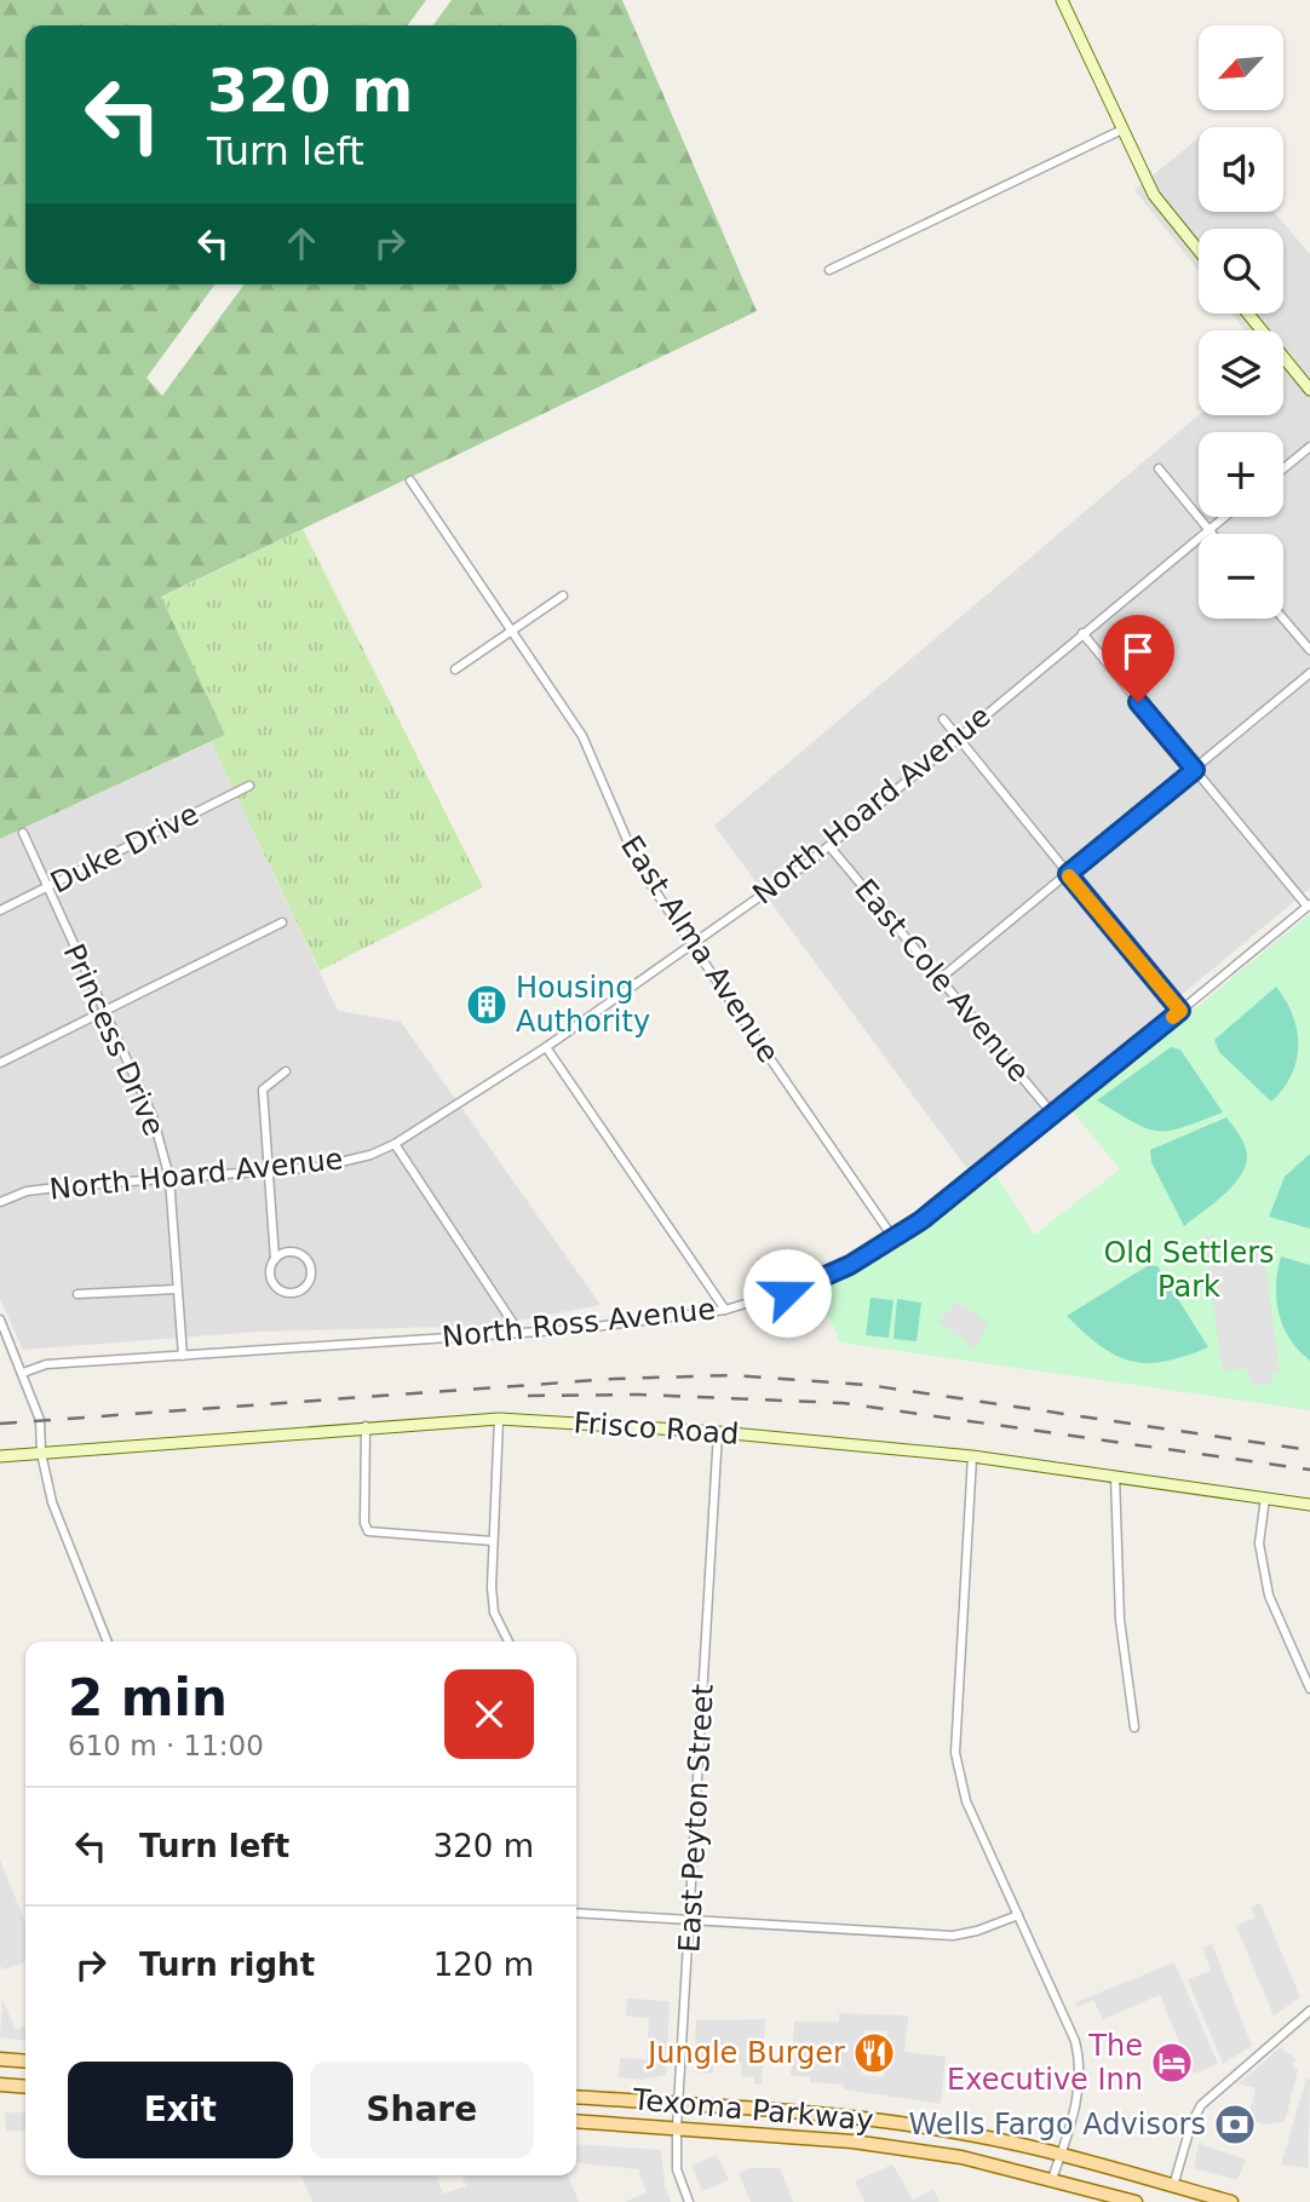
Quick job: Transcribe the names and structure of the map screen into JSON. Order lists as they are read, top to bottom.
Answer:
{
  "streets": {
    "main road": ["Texoma Parkway"],
    "street": [
      "North Hoard Avenue",
      "Duke Drive",
      "East Alma Avenue",
      "East Cole Avenue",
      "Princess Drive",
      "North Ross Avenue",
      "Frisco Road",
      "East Peyton Street"
    ]
  },
  "crossings": [
    ["North Hoard Avenue", "East Alma Avenue"],
    ["North Hoard Avenue", "East Cole Avenue"],
    ["North Hoard Avenue", "Princess Drive"],
    ["Duke Drive", "Princess Drive"],
    ["East Alma Avenue", "North Ross Avenue"],
    ["East Cole Avenue", "North Ross Avenue"],
    ["Princess Drive", "North Ross Avenue"],
    ["Frisco Road", "East Peyton Street"],
    ["East Peyton Street", "Texoma Parkway"]
  ],
  "parks": ["Old Settlers Park"],
  "places": {
    "building": ["Housing Authority"],
    "restaurant": ["Jungle Burger"],
    "hotel": ["The Executive Inn"],
    "bank": ["Wells Fargo Advisors"]
  },
  "north": "bottom left",
  "page": {
    "map_buttons": ["+", "−"],
    "turn": ["320 m", "Turn left"],
    "heading": ["2 min", "610 m · 11:00"],
    "list": [
      {
        "name": "Turn left",
        "value": "320 m"
      },
      {
        "name": "Turn right",
        "value": "120 m"
      }
    ],
    "buttons": ["Exit", "Share"]
  }
}
